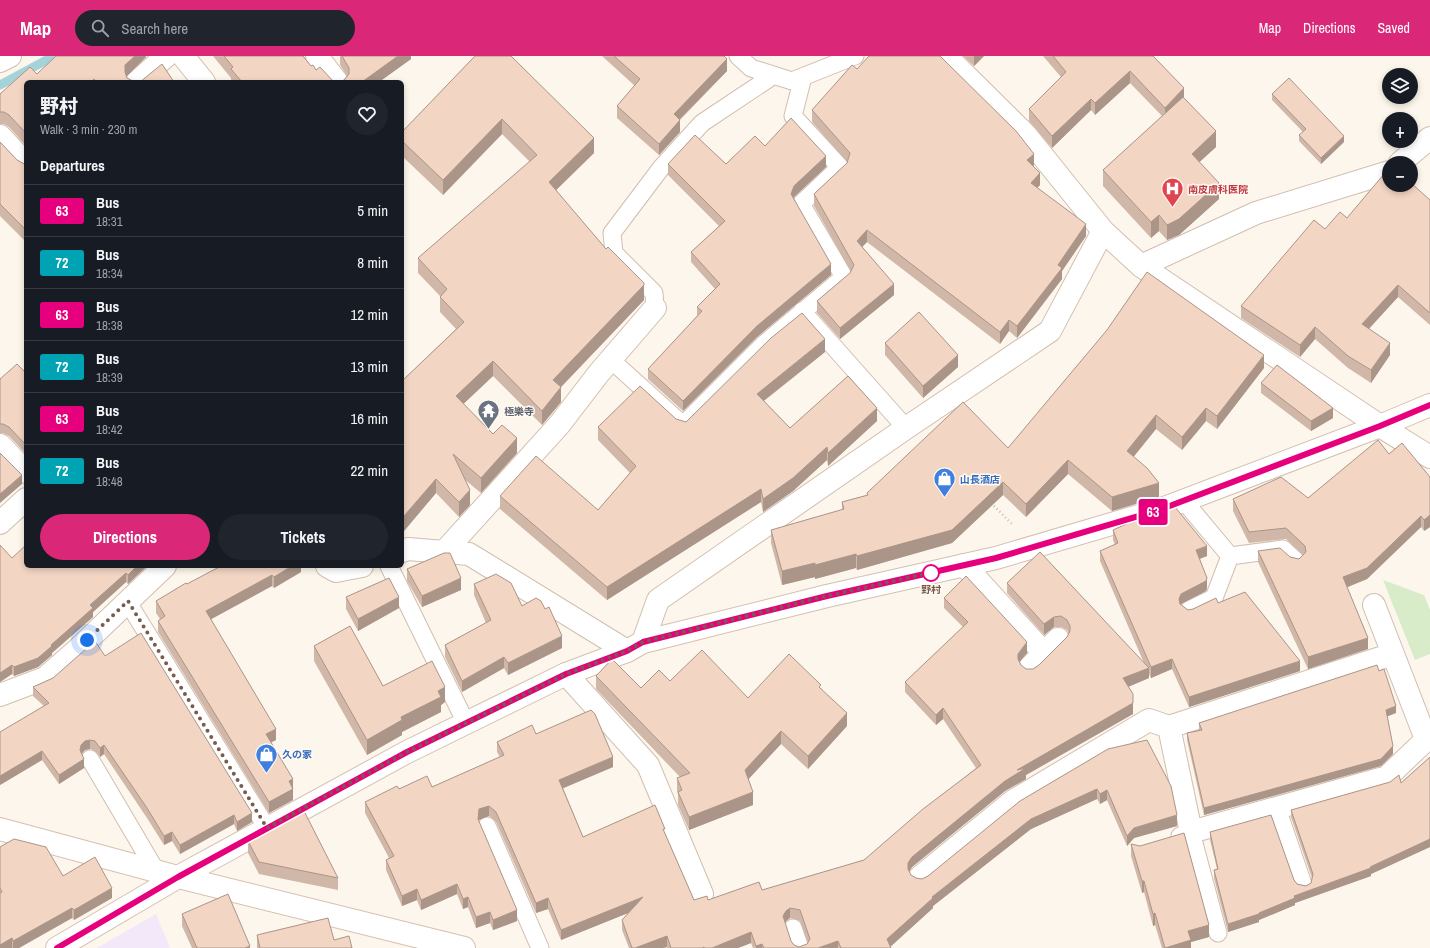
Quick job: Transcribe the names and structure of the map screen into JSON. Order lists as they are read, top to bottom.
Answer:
{
  "places": {
    "hospital": ["南皮膚科医院"],
    "temple": ["極樂寺"],
    "shop": ["山長酒店", "久の家"],
    "other": ["野村"]
  },
  "lines": ["bus line 63"],
  "page": {
    "header": "Map",
    "search": "Search here",
    "nav": ["Map", "Directions", "Saved"],
    "on_map": "63",
    "map_buttons": ["+", "−"],
    "heading": [
      ["野村", "Walk · 3 min · 230 m"],
      "Departures"
    ],
    "list": [
      {
        "mark": "63",
        "name": "Bus",
        "note": "18:31",
        "value": "5 min"
      },
      {
        "mark": "72",
        "name": "Bus",
        "note": "18:34",
        "value": "8 min"
      },
      {
        "mark": "63",
        "name": "Bus",
        "note": "18:38",
        "value": "12 min"
      },
      {
        "mark": "72",
        "name": "Bus",
        "note": "18:39",
        "value": "13 min"
      },
      {
        "mark": "63",
        "name": "Bus",
        "note": "18:42",
        "value": "16 min"
      },
      {
        "mark": "72",
        "name": "Bus",
        "note": "18:48",
        "value": "22 min"
      }
    ],
    "buttons": ["Directions", "Tickets"]
  }
}
